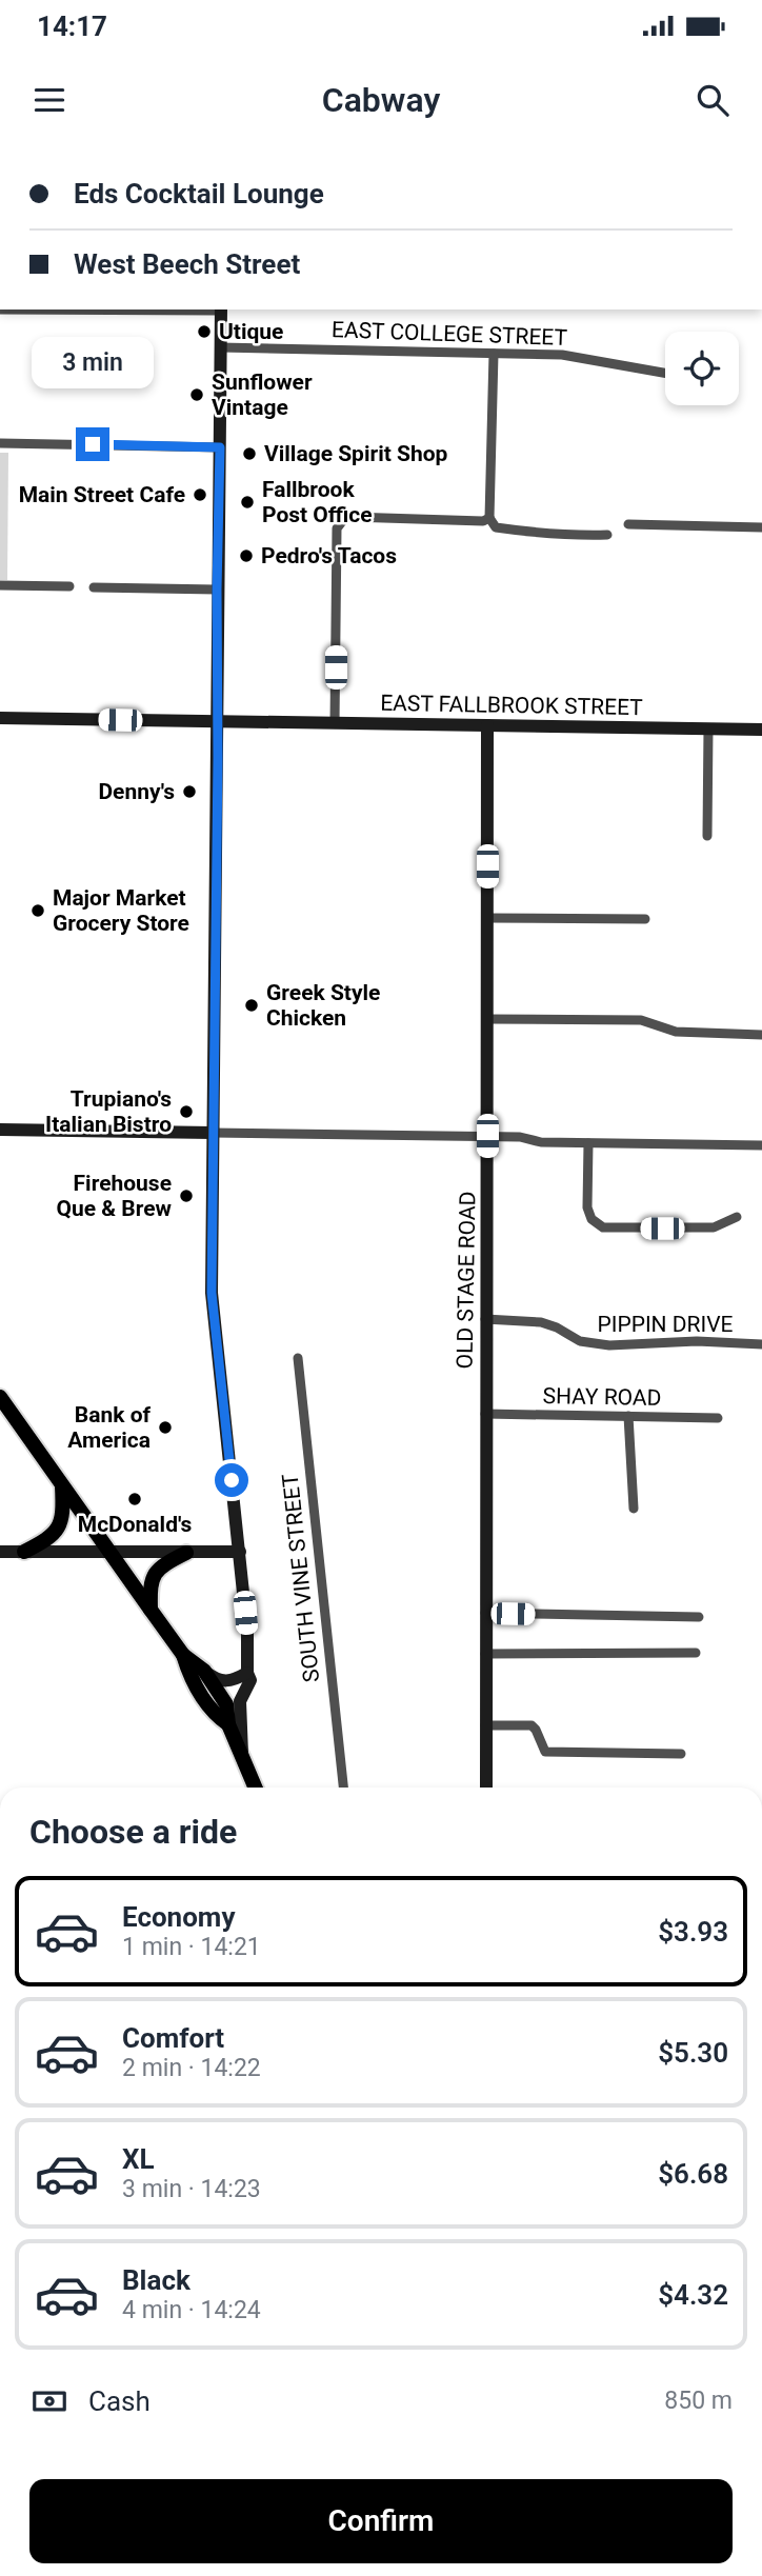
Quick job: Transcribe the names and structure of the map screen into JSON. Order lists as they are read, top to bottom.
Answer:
{
  "streets": {
    "main road": ["EAST FALLBROOK STREET", "OLD STAGE ROAD"],
    "street": [
      "EAST COLLEGE STREET",
      "PIPPIN DRIVE",
      "SHAY ROAD",
      "SOUTH VINE STREET"
    ]
  },
  "crossings": [
    ["EAST FALLBROOK STREET", "OLD STAGE ROAD"],
    ["OLD STAGE ROAD", "PIPPIN DRIVE"],
    ["OLD STAGE ROAD", "SHAY ROAD"]
  ],
  "places": [
    "Utique",
    "Sunflower Vintage",
    "Village Spirit Shop",
    "Main Street Cafe",
    "Fallbrook Post Office",
    "Pedro's Tacos",
    "Denny's",
    "Major Market Grocery Store",
    "Greek Style Chicken",
    "Trupiano's Italian Bistro",
    "Firehouse Que & Brew",
    "Bank of America",
    "McDonald's"
  ],
  "page": {
    "status": "14:17",
    "header": "Cabway",
    "banner": ["Eds Cocktail Lounge", "West Beech Street"],
    "bubble": "3 min",
    "heading": "Choose a ride",
    "list": [
      {
        "name": "Economy",
        "note": "1 min · 14:21",
        "value": "$3.93"
      },
      {
        "name": "Comfort",
        "note": "2 min · 14:22",
        "value": "$5.30"
      },
      {
        "name": "XL",
        "note": "3 min · 14:23",
        "value": "$6.68"
      },
      {
        "name": "Black",
        "note": "4 min · 14:24",
        "value": "$4.32"
      }
    ],
    "pay": ["Cash", "850 m"],
    "buttons": "Confirm"
  }
}
